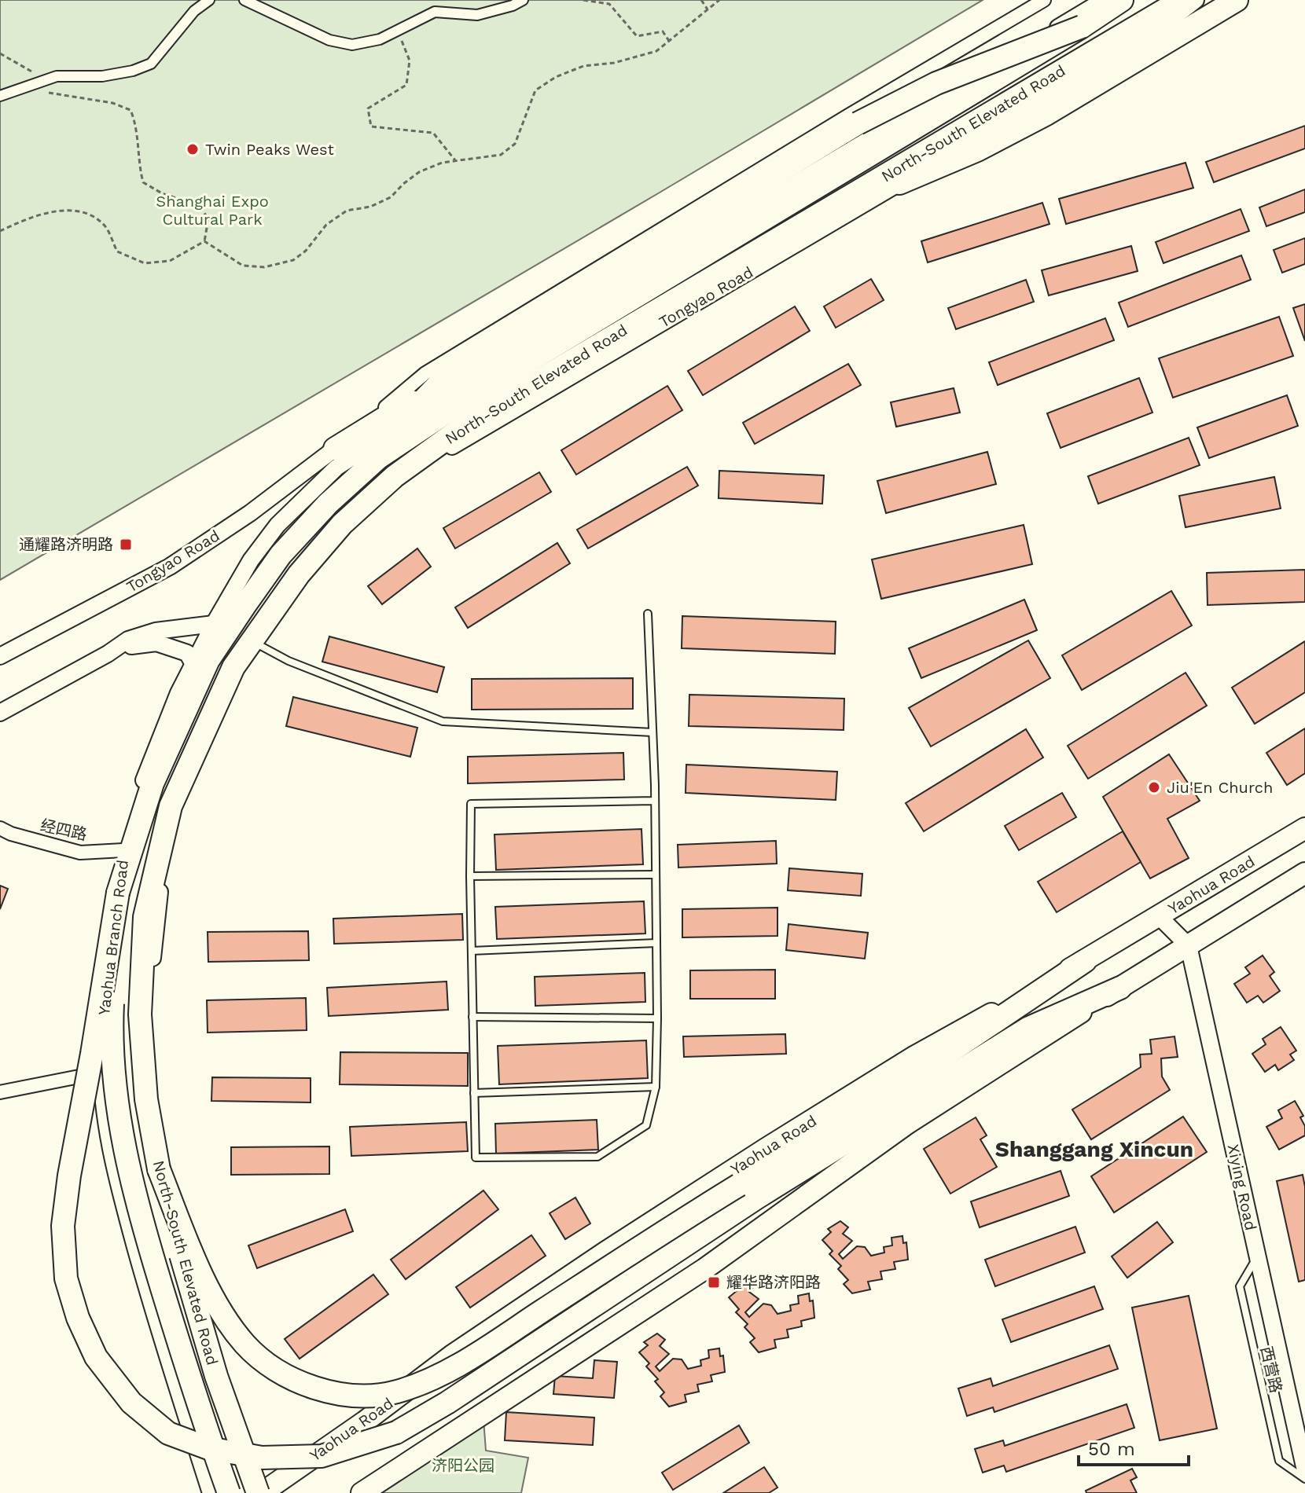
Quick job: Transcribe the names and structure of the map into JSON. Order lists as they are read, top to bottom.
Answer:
{
  "streets": {
    "highway": ["North-South Elevated Road"],
    "main road": ["Yaohua Road"],
    "street": [
      "Tongyao Road",
      "经四路",
      "Yaohua Branch Road",
      "Xiying Road"
    ],
    "lane": ["西营路"]
  },
  "crossings": [
    ["North-South Elevated Road", "Yaohua Road"],
    ["经四路", "Yaohua Branch Road"],
    ["Xiying Road", "西营路"]
  ],
  "districts": ["Shanggang Xincun"],
  "parks": ["Shanghai Expo Cultural Park", "济阳公园"],
  "places": {
    "other": ["Twin Peaks West", "Jiu'En Church"],
    "transit": ["通耀路济明路", "耀华路济阳路"]
  },
  "scale_bar": "50 m"
}
